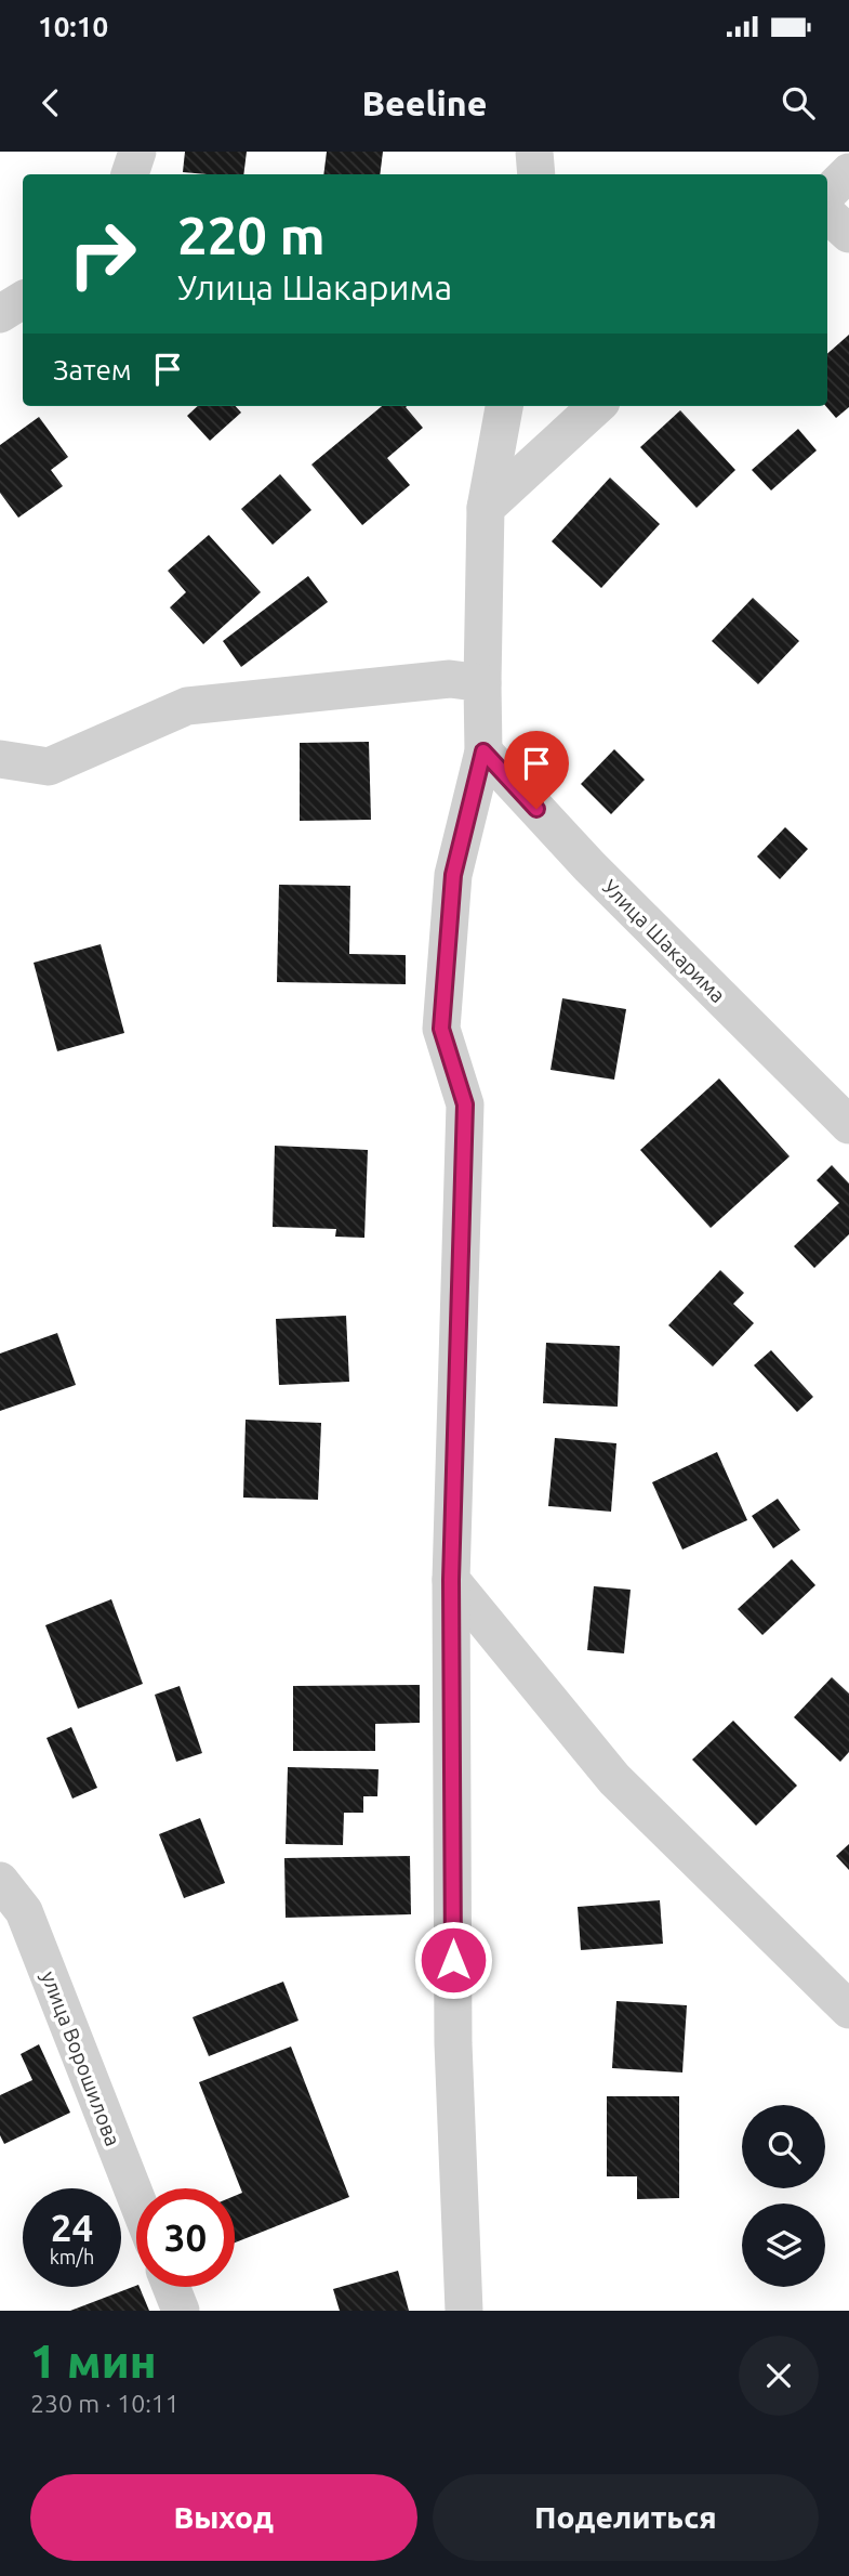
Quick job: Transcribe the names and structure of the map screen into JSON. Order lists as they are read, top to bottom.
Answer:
{
  "streets": {
    "street": ["Улица Шакарима", "улица Ворошилова"]
  },
  "page": {
    "status": "10:10",
    "header": "Beeline",
    "turn": ["220 m", "Улица Шакарима"],
    "then": "Затем",
    "speed": "24 km/h",
    "limit": "30",
    "heading": ["1 мин", "230 m · 10:11"],
    "buttons": ["Выход", "Поделиться"]
  }
}
